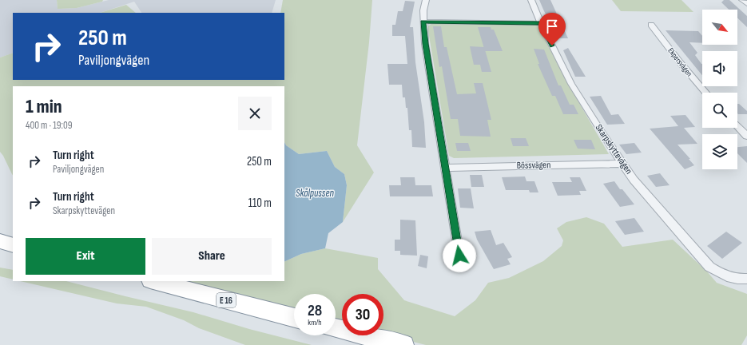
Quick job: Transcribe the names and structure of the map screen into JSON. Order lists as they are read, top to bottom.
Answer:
{
  "streets": {
    "highway": ["E 16"],
    "street": ["Ekpersvägen", "Skarpskyttevägen", "Bössvägen"]
  },
  "crossings": [
    ["Skarpskyttevägen", "Bössvägen"]
  ],
  "water": ["Skålpussen"],
  "north": "bottom right",
  "page": {
    "turn": ["250 m", "Paviljongvägen"],
    "heading": ["1 min", "400 m · 19:09"],
    "list": [
      {
        "name": "Turn right",
        "note": "Paviljongvägen",
        "value": "250 m"
      },
      {
        "name": "Turn right",
        "note": "Skarpskyttevägen",
        "value": "110 m"
      }
    ],
    "buttons": ["Exit", "Share"],
    "speed": "28 km/h",
    "limit": "30"
  }
}
